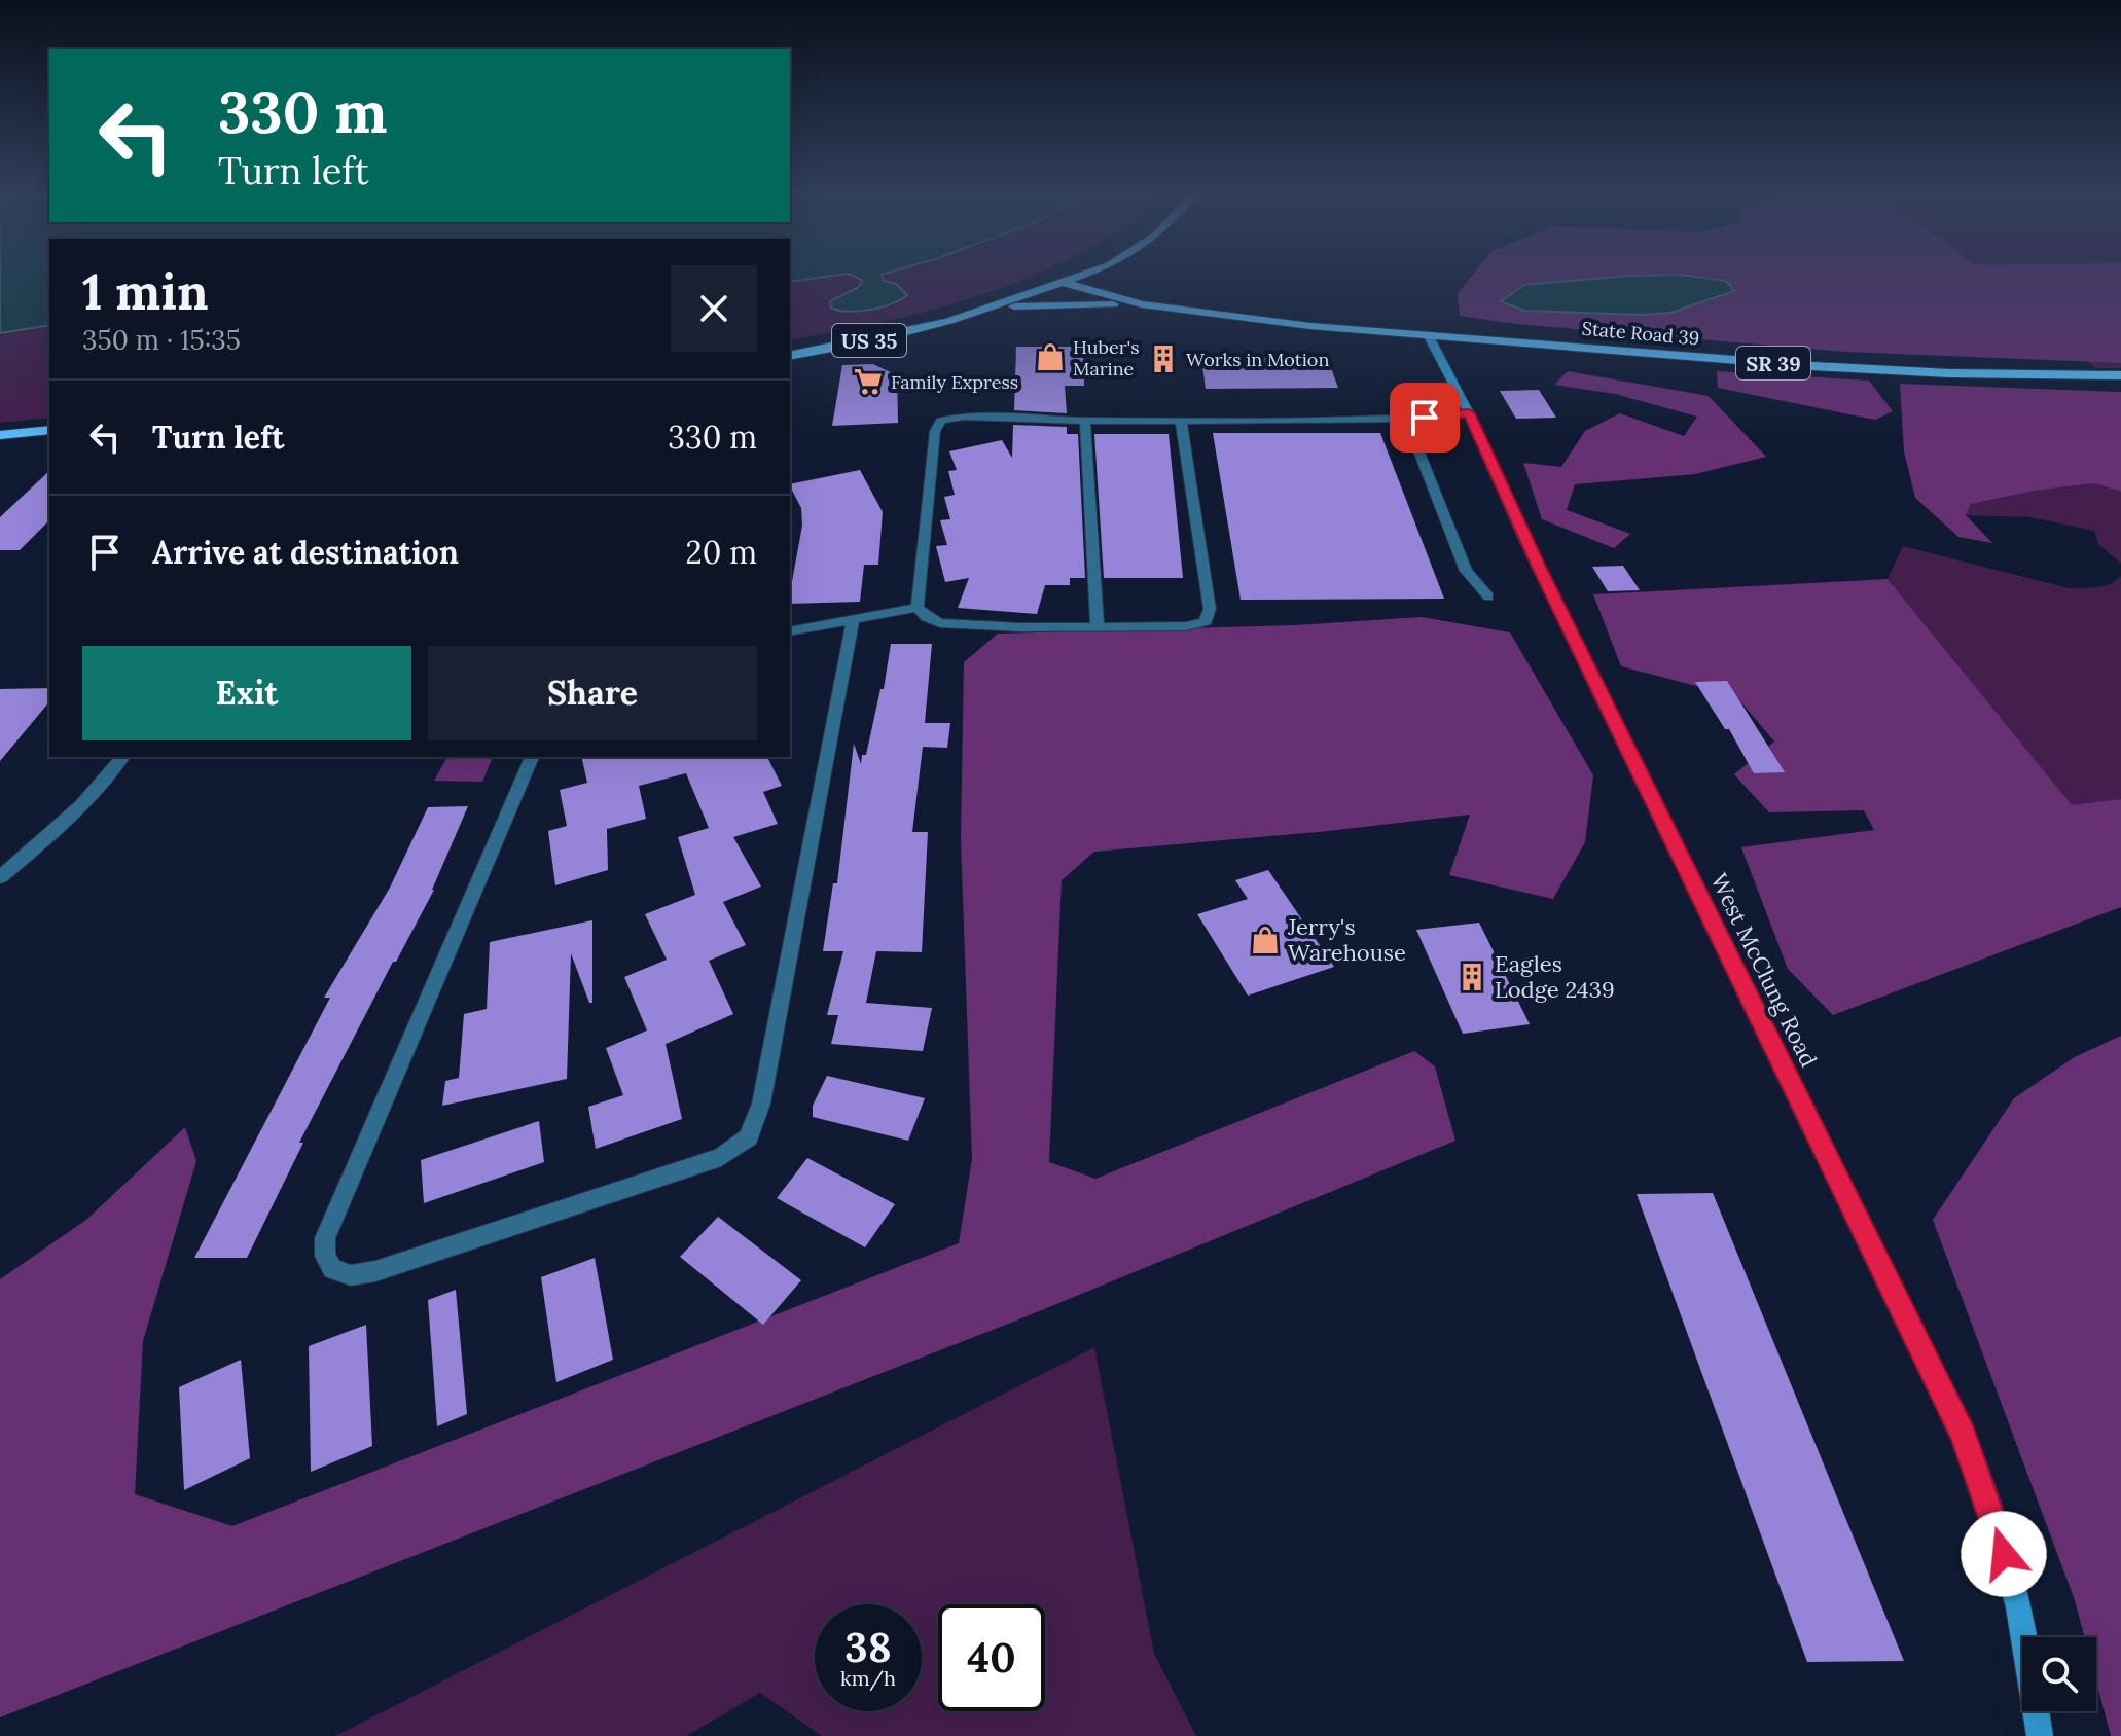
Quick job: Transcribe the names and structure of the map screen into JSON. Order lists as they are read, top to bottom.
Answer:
{
  "streets": {
    "main road": ["State Road 39", "US 35", "SR 39"],
    "street": ["West McClung Road"]
  },
  "crossings": [
    ["State Road 39", "US 35"],
    ["State Road 39", "West McClung Road"]
  ],
  "places": {
    "shop": ["Huber's Marine", "Jerry's Warehouse"],
    "building": ["Works in Motion", "Eagles Lodge 2439"],
    "supermarket": ["Family Express"]
  },
  "page": {
    "turn": ["330 m", "Turn left"],
    "heading": ["1 min", "350 m · 15:35"],
    "list": [
      {
        "name": "Turn left",
        "value": "330 m"
      },
      {
        "name": "Arrive at destination",
        "value": "20 m"
      }
    ],
    "buttons": ["Exit", "Share"],
    "speed": "38 km/h",
    "limit": "40"
  }
}
